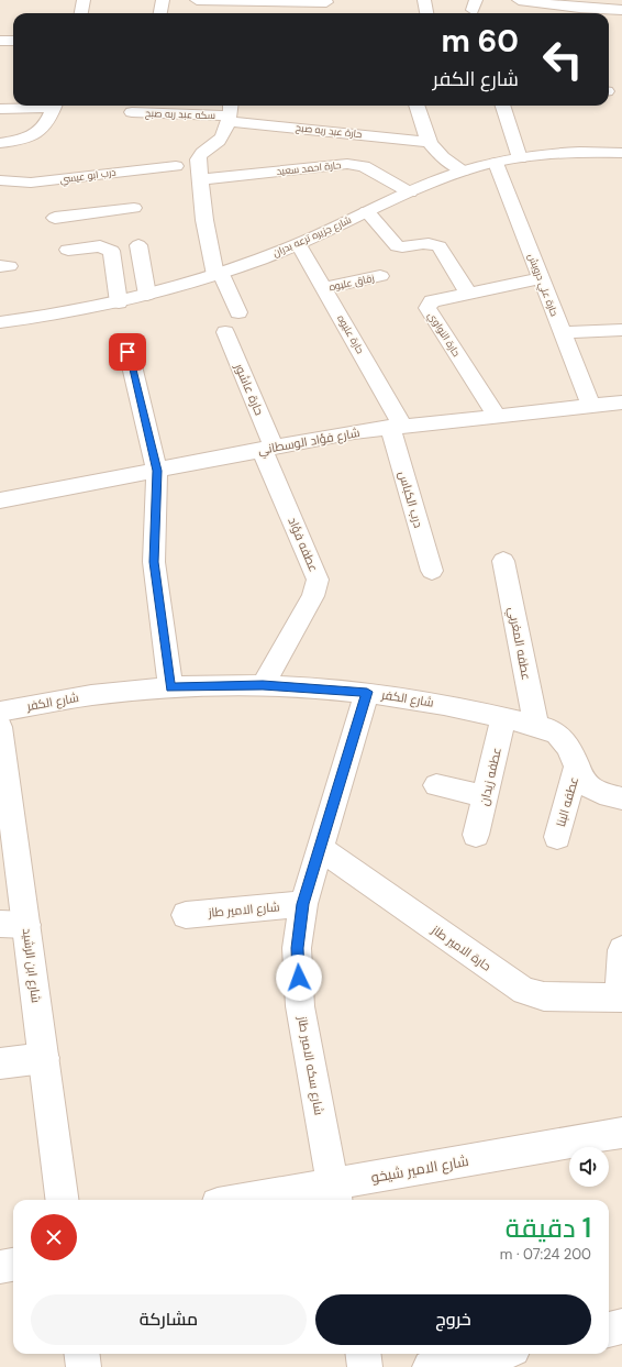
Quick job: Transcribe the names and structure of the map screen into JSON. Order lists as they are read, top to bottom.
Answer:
{
  "streets": {
    "street": [
      "سكه عبد ربه صبح",
      "حارة عبد ربه صبح",
      "حارة احمد سعيد",
      "درب ابو عيسي",
      "شارع جزيره ترعه بدران",
      "زقاق عليوه",
      "حارة علي درويش",
      "حارة عليوه",
      "حارة النواوي",
      "حارة عاشور",
      "شارع فؤاد الوسطاني",
      "درب الكباس",
      "عطفه فؤاد",
      "عطفه المغربي",
      "شارع الكفر",
      "عطفه زيدان",
      "عطفه البنا",
      "شارع الامير طاز",
      "حارة الامير طاز",
      "شارع ابن الرشيد",
      "شارع سكه الامير طاز",
      "شارع الامير شيخو"
    ]
  },
  "crossings": [
    ["سكه عبد ربه صبح", "حارة عبد ربه صبح"],
    ["حارة احمد سعيد", "شارع جزيره ترعه بدران"],
    ["شارع جزيره ترعه بدران", "حارة علي درويش"],
    ["شارع جزيره ترعه بدران", "حارة عليوه"],
    ["زقاق عليوه", "حارة عليوه"],
    ["حارة علي درويش", "حارة النواوي"],
    ["حارة علي درويش", "شارع فؤاد الوسطاني"],
    ["حارة عليوه", "شارع فؤاد الوسطاني"],
    ["حارة عليوه", "درب الكباس"],
    ["حارة النواوي", "شارع فؤاد الوسطاني"],
    ["حارة عاشور", "شارع فؤاد الوسطاني"],
    ["حارة عاشور", "عطفه فؤاد"],
    ["شارع فؤاد الوسطاني", "درب الكباس"],
    ["شارع فؤاد الوسطاني", "عطفه فؤاد"],
    ["عطفه فؤاد", "شارع الكفر"],
    ["عطفه المغربي", "شارع الكفر"],
    ["شارع الكفر", "عطفه زيدان"],
    ["شارع الكفر", "عطفه البنا"],
    ["شارع الكفر", "شارع سكه الامير طاز"],
    ["شارع الامير طاز", "شارع سكه الامير طاز"],
    ["حارة الامير طاز", "شارع سكه الامير طاز"],
    ["شارع سكه الامير طاز", "شارع الامير شيخو"]
  ],
  "page": {
    "turn": ["60 m", "شارع الكفر"],
    "heading": ["1 دقيقة", "200 m · 07:24"],
    "buttons": ["خروج", "مشاركة"]
  }
}
